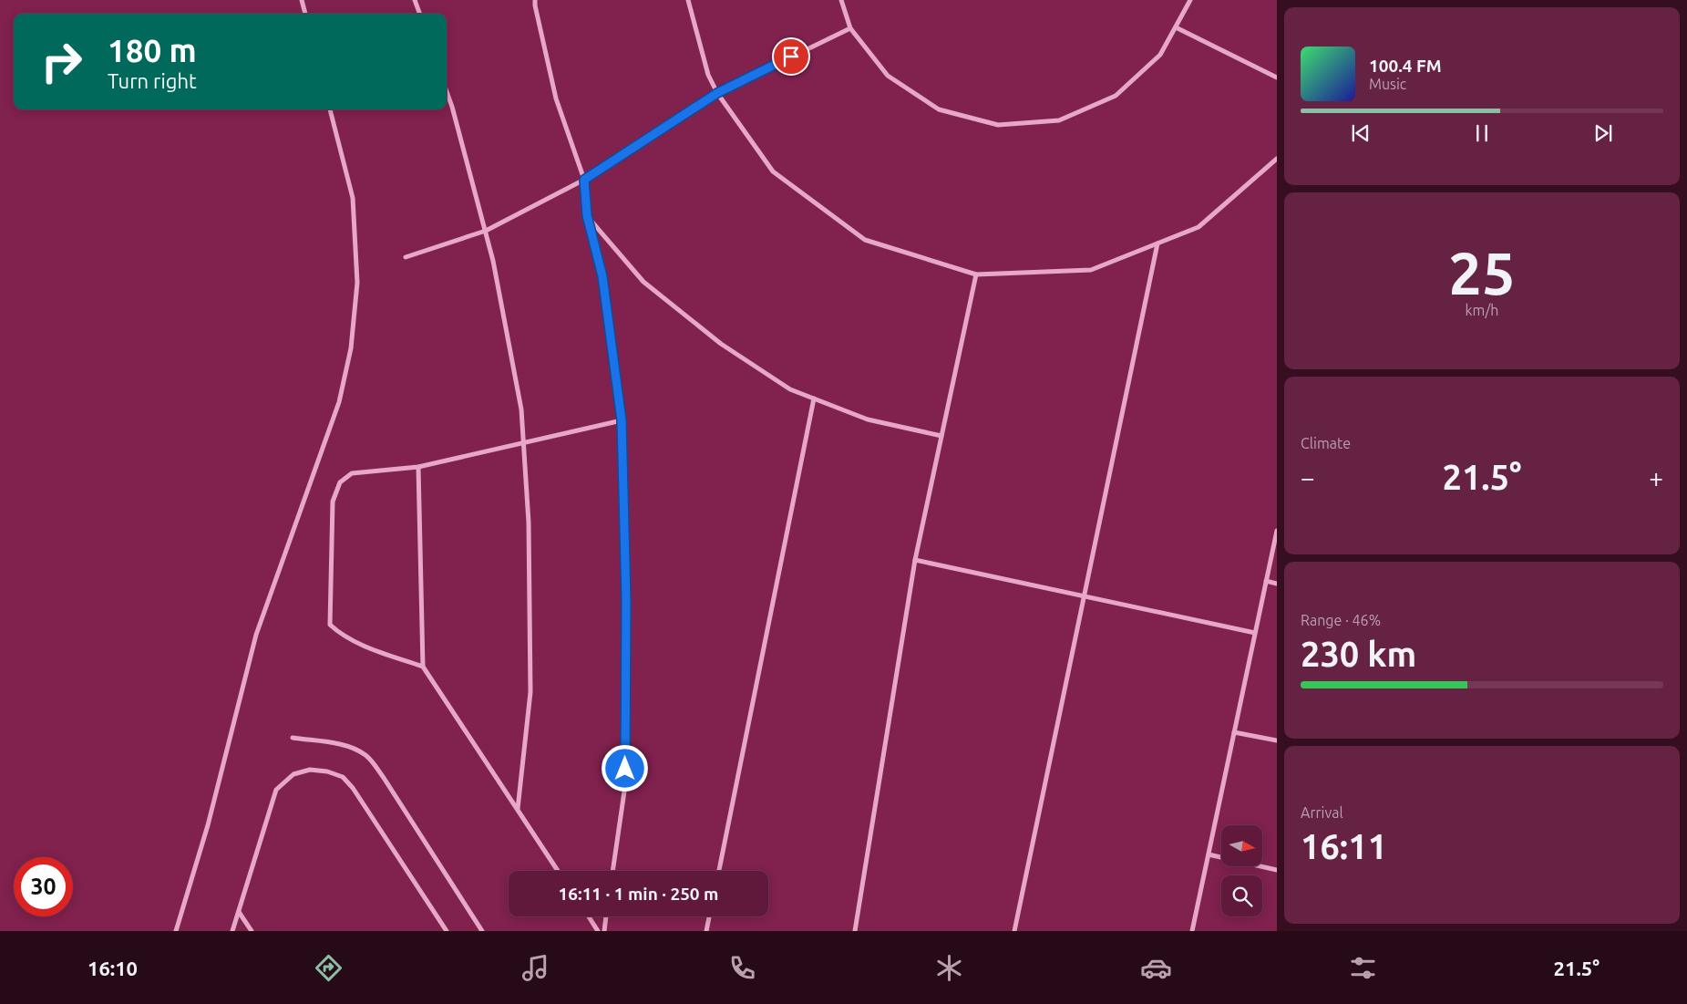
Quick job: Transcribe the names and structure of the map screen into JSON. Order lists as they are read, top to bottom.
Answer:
{
  "north": "right",
  "page": {
    "turn": ["180 m", "Turn right"],
    "song": ["100.4 FM", "Music"],
    "tile": [
      ["25", "km/h"],
      "Climate",
      ["Range · 46%", "230 km"],
      ["Arrival", "16:11"]
    ],
    "heat": ["−", "21.5°", "+"],
    "limit": "30",
    "trip": "16:11 · 1 min · 250 m",
    "tabs": ["16:10", "21.5°"]
  }
}
